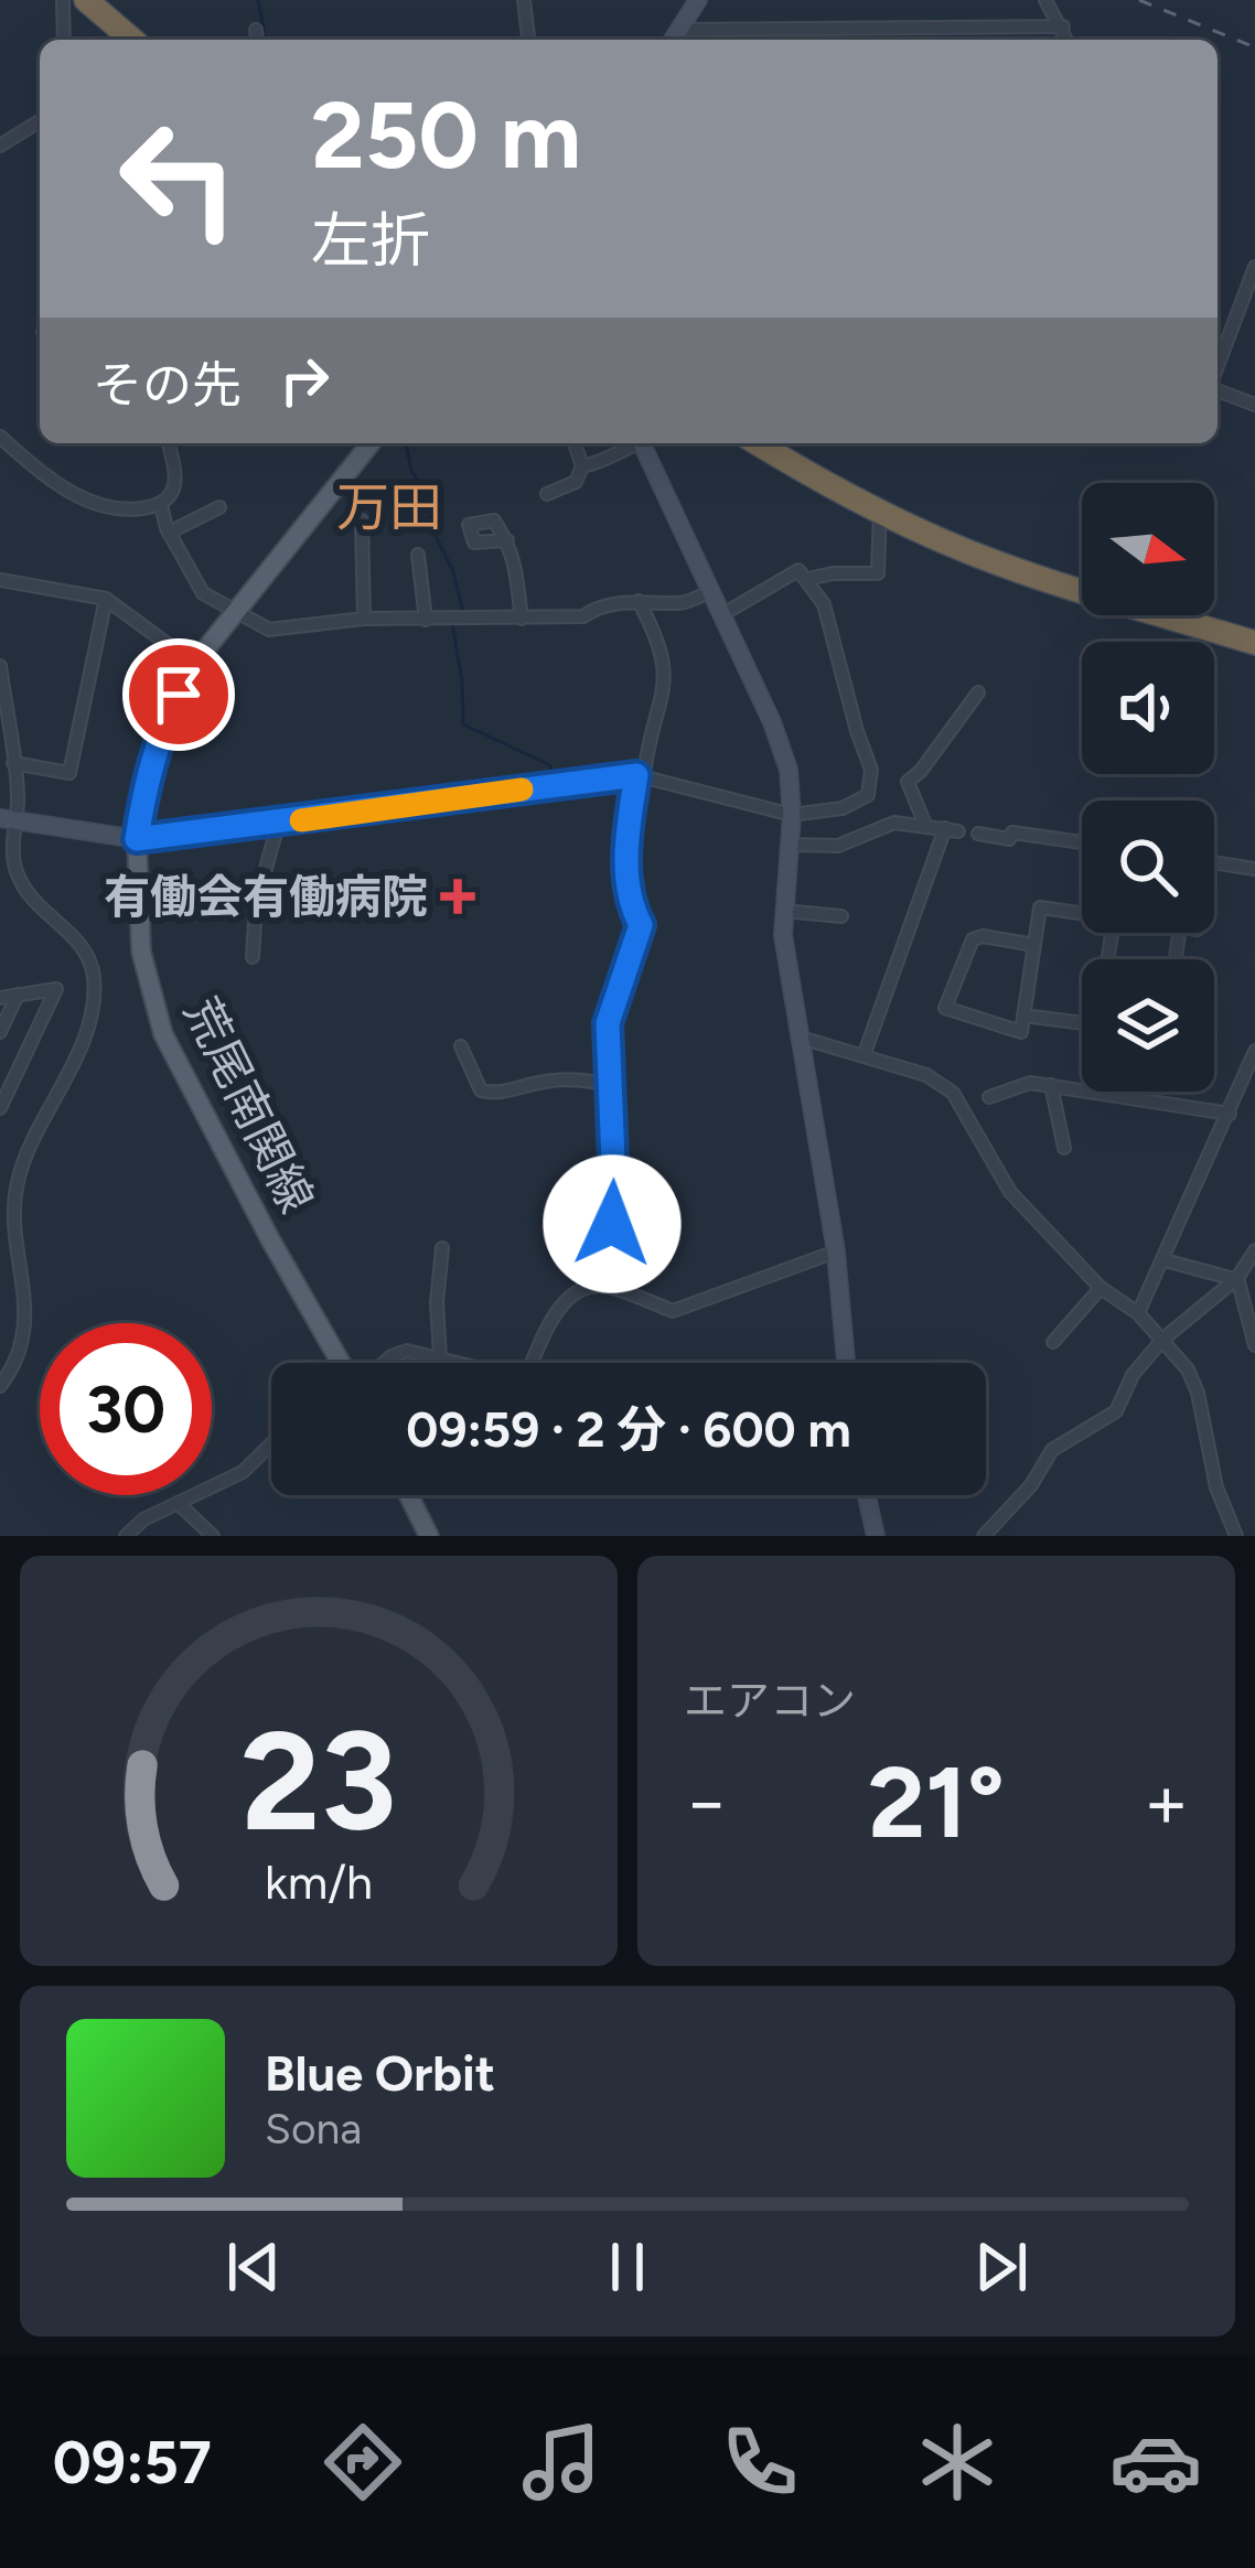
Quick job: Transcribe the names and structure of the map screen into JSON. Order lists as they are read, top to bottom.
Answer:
{
  "streets": {
    "main road": ["荒尾南関線"]
  },
  "districts": ["万田"],
  "places": {
    "health": ["有働会有働病院"]
  },
  "north": "right",
  "page": {
    "turn": ["250 m", "左折"],
    "then": "その先",
    "limit": "30",
    "trip": "09:59 · 2 分 · 600 m",
    "tile": "エアコン",
    "heat": ["−", "21°", "+"],
    "song": ["Blue Orbit", "Sona"],
    "tabs": "09:57",
    "gauge": ["23", "km/h"]
  }
}
